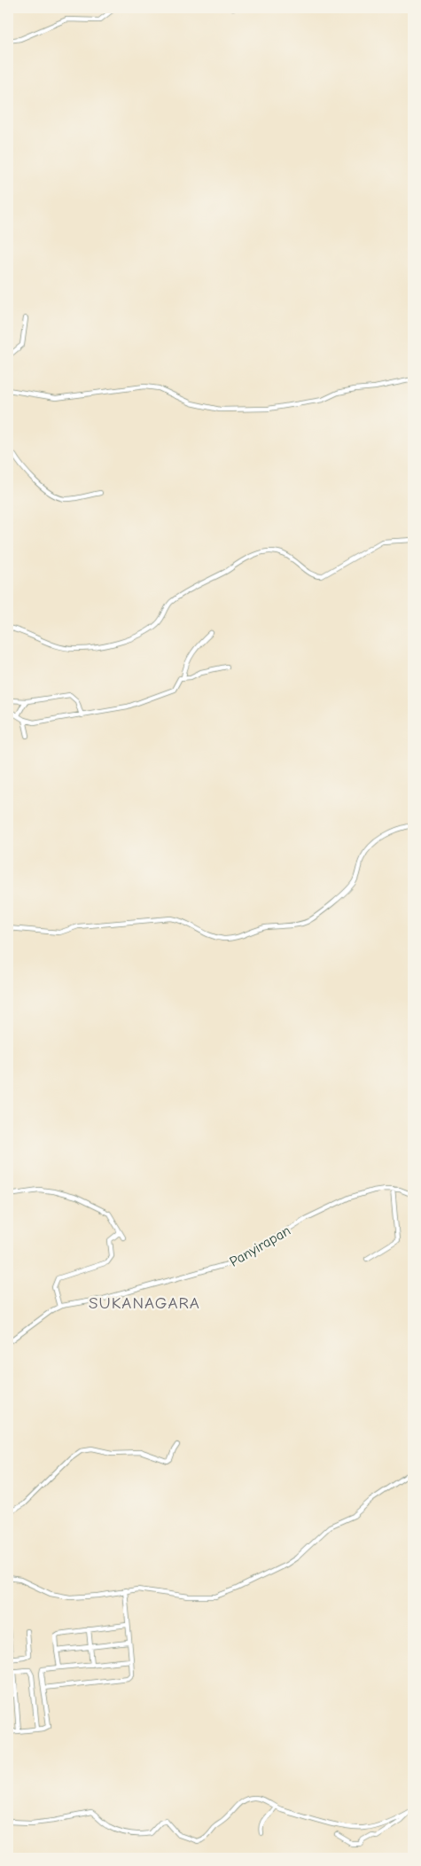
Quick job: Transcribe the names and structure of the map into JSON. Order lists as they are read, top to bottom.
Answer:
{
  "streets": {
    "street": ["Panyirapan"]
  },
  "districts": ["SUKANAGARA"]
}
